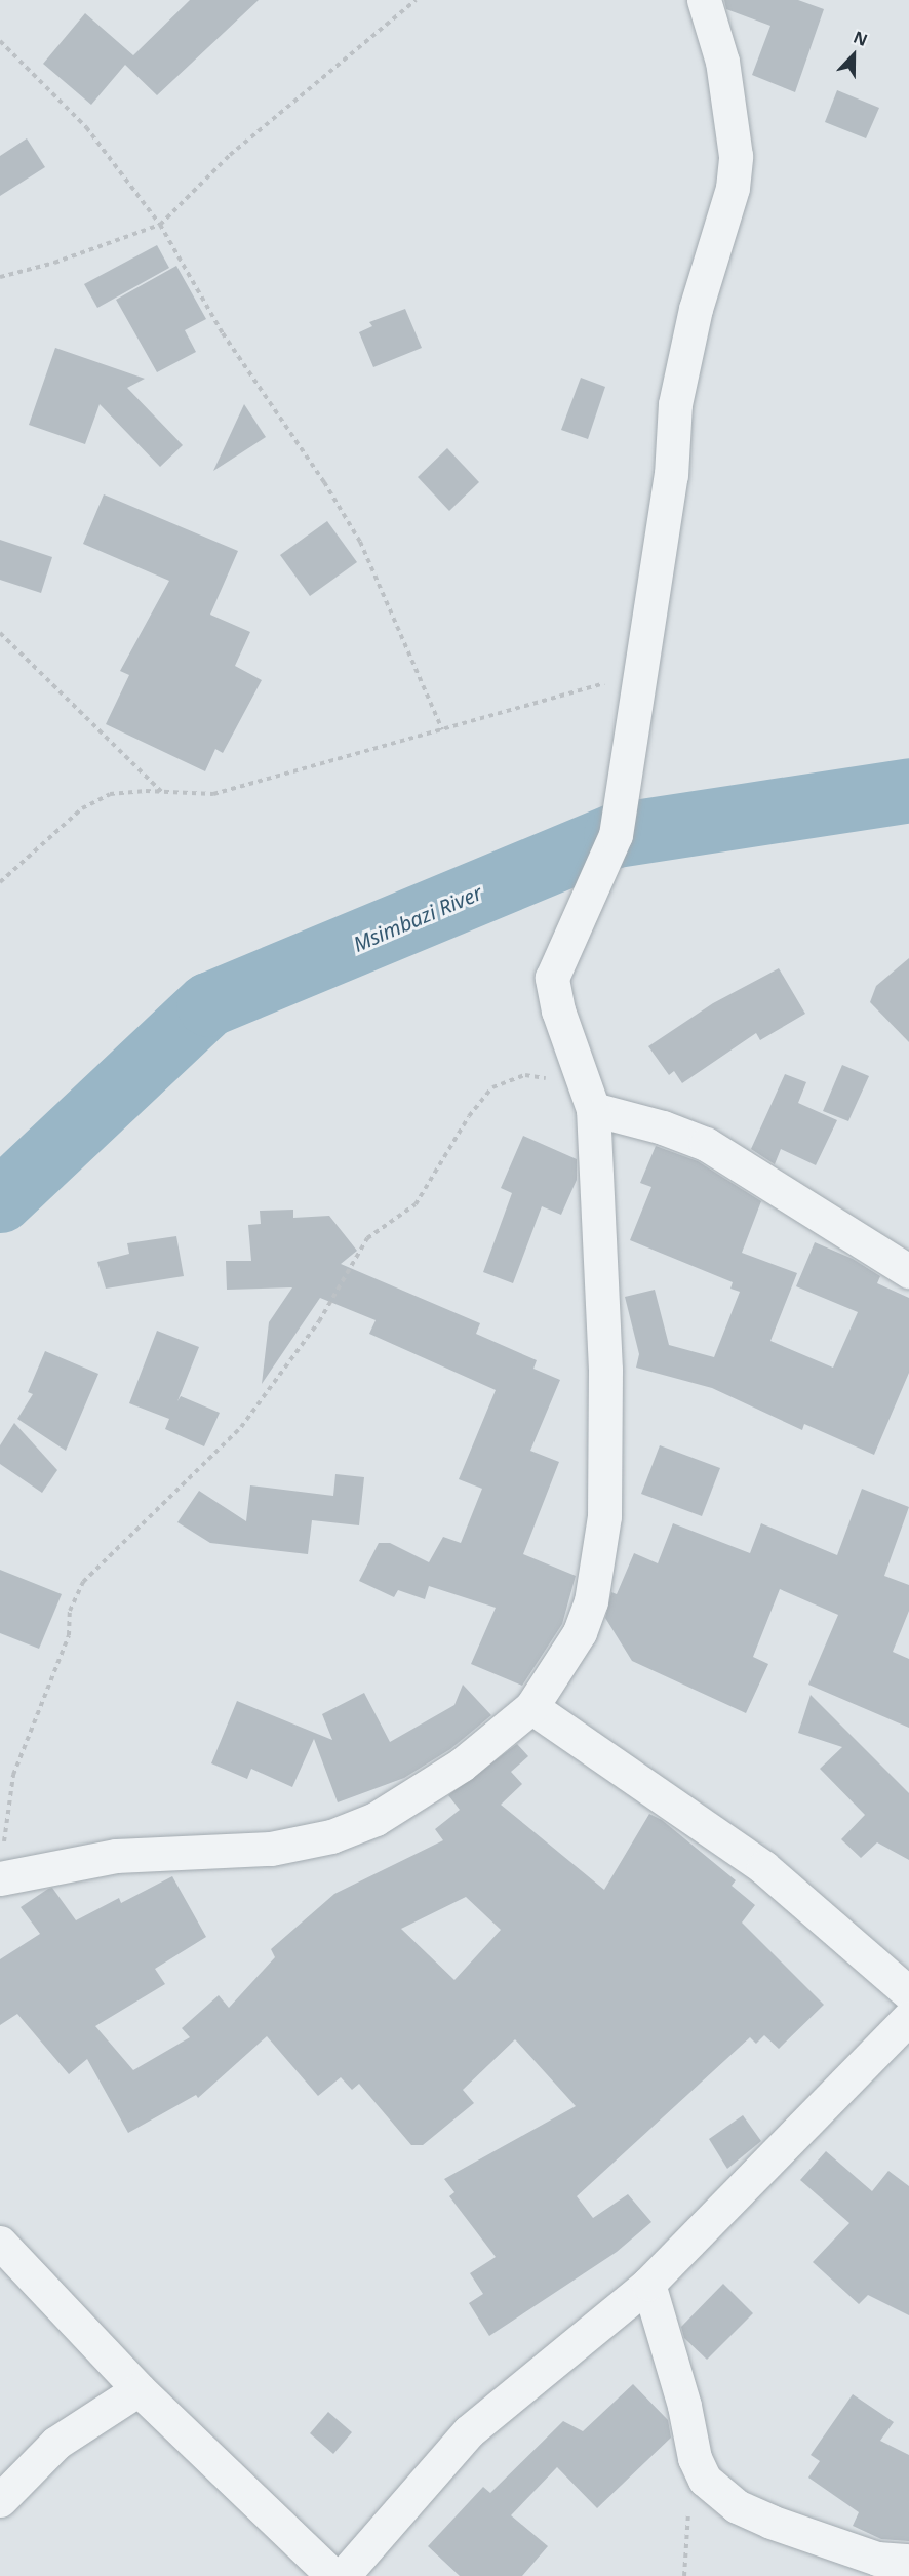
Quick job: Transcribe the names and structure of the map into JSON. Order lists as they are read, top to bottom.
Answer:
{
  "water": ["Msimbazi River"],
  "north": "top"
}
